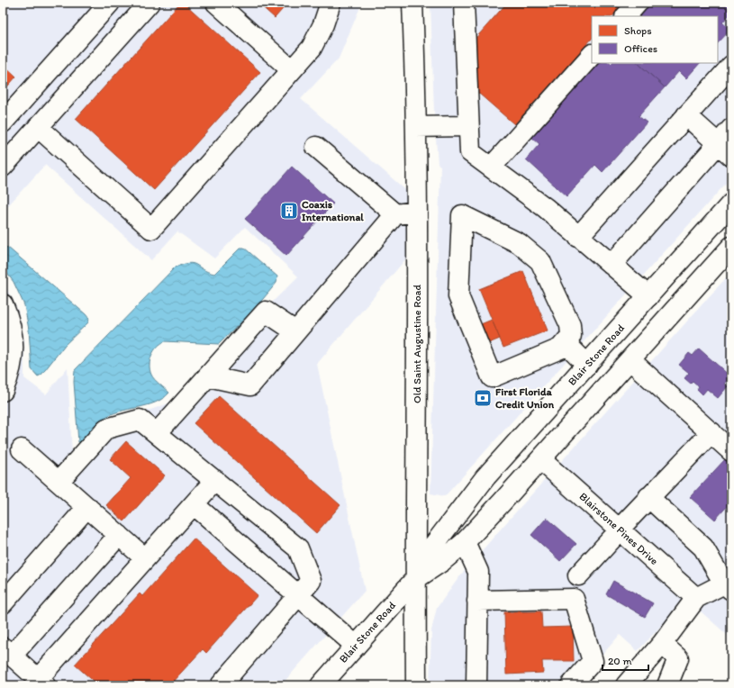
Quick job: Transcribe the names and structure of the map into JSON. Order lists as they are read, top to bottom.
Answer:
{
  "streets": {
    "main road": ["Old Saint Augustine Road", "Blair Stone Road", "Blairstone Pines Drive"]
  },
  "crossings": [
    ["Old Saint Augustine Road", "Blair Stone Road"],
    ["Blair Stone Road", "Blairstone Pines Drive"]
  ],
  "places": {
    "building": ["Coaxis International"],
    "bank": ["First Florida Credit Union"]
  },
  "legend": ["Shops", "Offices"],
  "scale_bar": "20 m"
}
